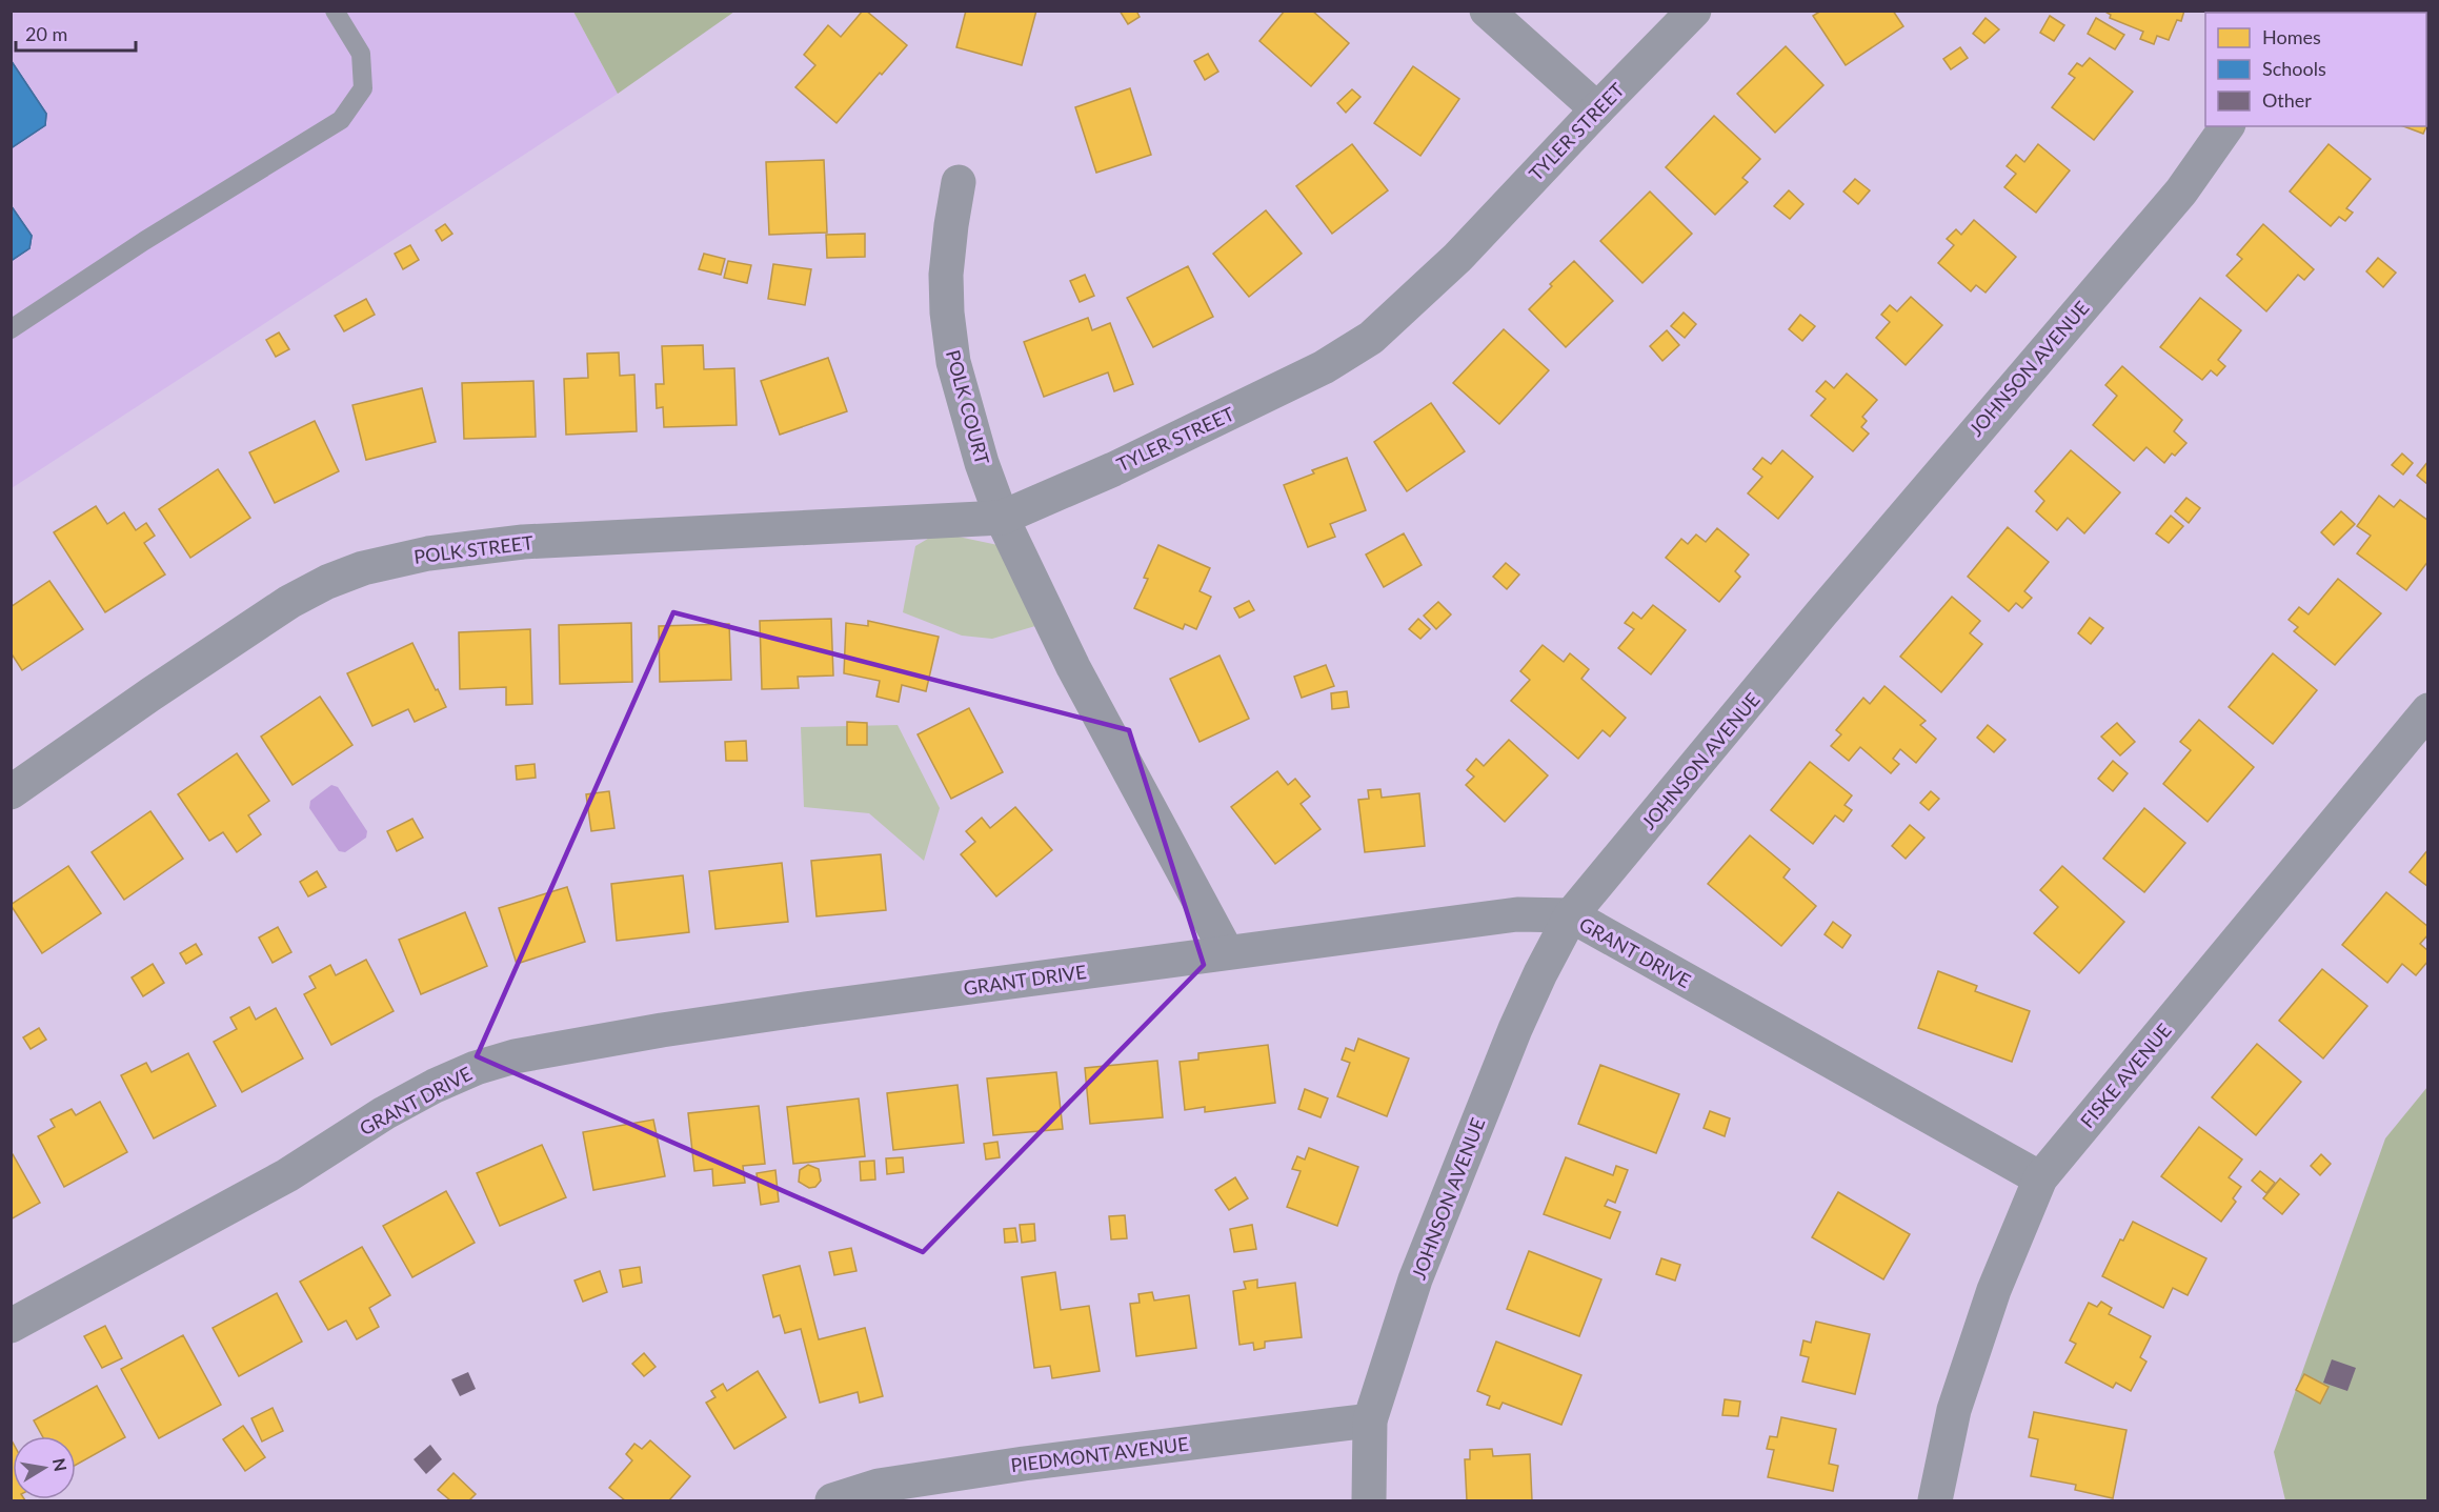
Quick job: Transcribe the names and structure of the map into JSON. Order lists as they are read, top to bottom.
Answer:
{
  "streets": {
    "street": [
      "TYLER STREET",
      "JOHNSON AVENUE",
      "POLK COURT",
      "POLK STREET",
      "GRANT DRIVE",
      "FISKE AVENUE",
      "PIEDMONT AVENUE"
    ]
  },
  "crossings": [
    ["TYLER STREET", "POLK COURT"],
    ["TYLER STREET", "POLK STREET"],
    ["JOHNSON AVENUE", "GRANT DRIVE"],
    ["JOHNSON AVENUE", "PIEDMONT AVENUE"],
    ["POLK COURT", "POLK STREET"],
    ["GRANT DRIVE", "FISKE AVENUE"]
  ],
  "legend": ["Homes", "Schools", "Other"],
  "scale_bar": "20 m",
  "north": "right"
}
